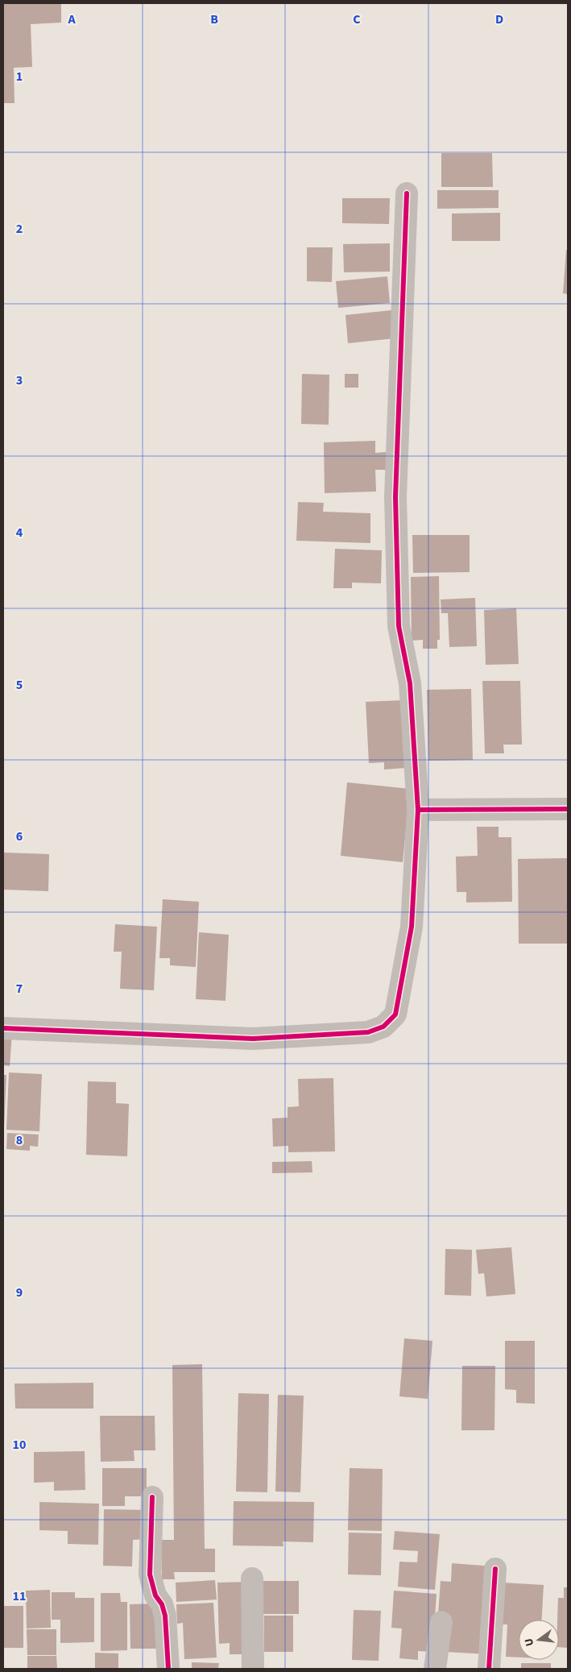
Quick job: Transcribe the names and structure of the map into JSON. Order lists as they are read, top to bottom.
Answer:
{
  "north": "left",
  "grid": {
    "columns": [
      "A",
      "B",
      "C",
      "D"
    ],
    "rows": [
      "1",
      "2",
      "3",
      "4",
      "5",
      "6",
      "7",
      "8",
      "9",
      "10",
      "11"
    ]
  }
}
